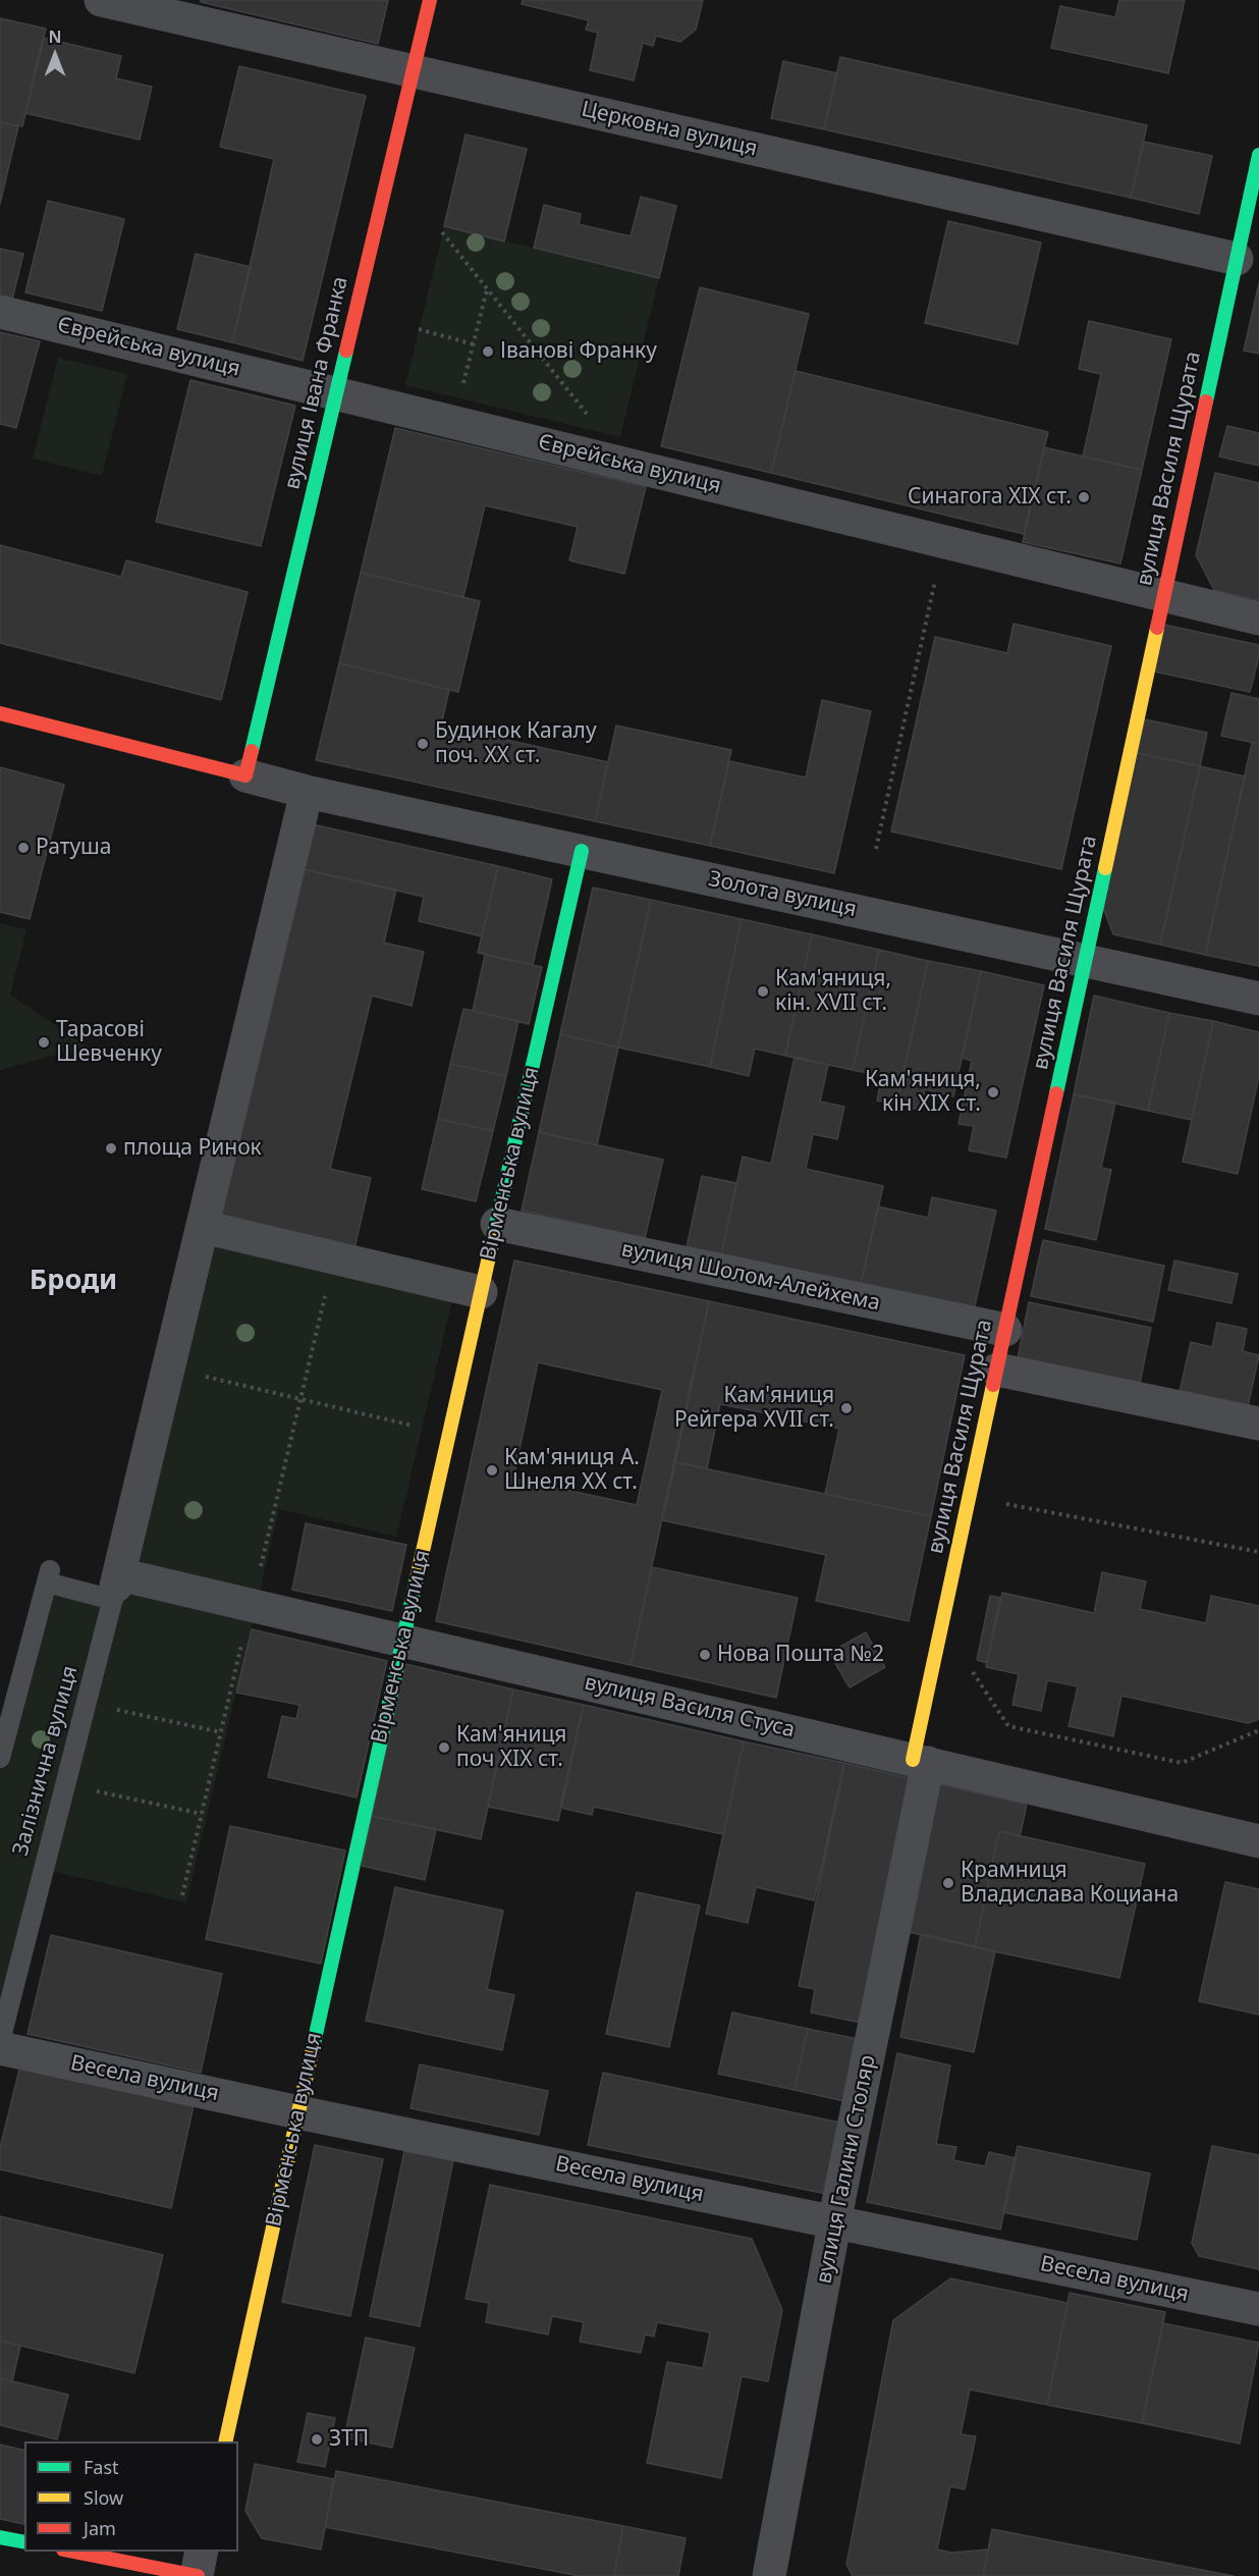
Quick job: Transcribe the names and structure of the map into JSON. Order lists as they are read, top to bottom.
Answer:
{
  "streets": {
    "street": [
      "Церковна вулиця",
      "Єврейська вулиця",
      "вулиця Івана Франка",
      "вулиця Василя Щурата",
      "Золота вулиця",
      "Вірменська вулиця",
      "вулиця Шолом-Алейхема",
      "вулиця Василя Стуса",
      "Весела вулиця",
      "вулиця Галини Столяр"
    ],
    "lane": ["Залізнична вулиця"]
  },
  "crossings": [
    ["Церковна вулиця", "вулиця Івана Франка"],
    ["Церковна вулиця", "вулиця Василя Щурата"],
    ["Єврейська вулиця", "вулиця Івана Франка"],
    ["Єврейська вулиця", "вулиця Василя Щурата"],
    ["вулиця Івана Франка", "Золота вулиця"],
    ["вулиця Василя Щурата", "Золота вулиця"],
    ["вулиця Василя Щурата", "вулиця Шолом-Алейхема"],
    ["вулиця Василя Щурата", "вулиця Василя Стуса"],
    ["вулиця Василя Щурата", "вулиця Галини Столяр"],
    ["Золота вулиця", "Вірменська вулиця"],
    ["Вірменська вулиця", "вулиця Шолом-Алейхема"],
    ["Вірменська вулиця", "вулиця Василя Стуса"],
    ["Вірменська вулиця", "Весела вулиця"],
    ["вулиця Василя Стуса", "Залізнична вулиця"],
    ["вулиця Василя Стуса", "вулиця Галини Столяр"],
    ["Весела вулиця", "вулиця Галини Столяр"]
  ],
  "districts": ["Броди"],
  "places": [
    "Іванові Франку",
    "Синагога XIX ст.",
    "Будинок Кагалу поч. XX ст.",
    "Ратуша",
    "Кам'яниця, кін. XVII ст.",
    "Тарасові Шевченку",
    "Кам'яниця, кін XIX ст.",
    "площа Ринок",
    "Кам'яниця Рейгера XVII ст.",
    "Кам'яниця А. Шнеля XX cт.",
    "Нова Пошта №2",
    "Кам'яниця поч XIX ст.",
    "Крамниця Владислава Коциана",
    "ЗТП"
  ],
  "legend": ["Fast", "Slow", "Jam"],
  "north": "top"
}
